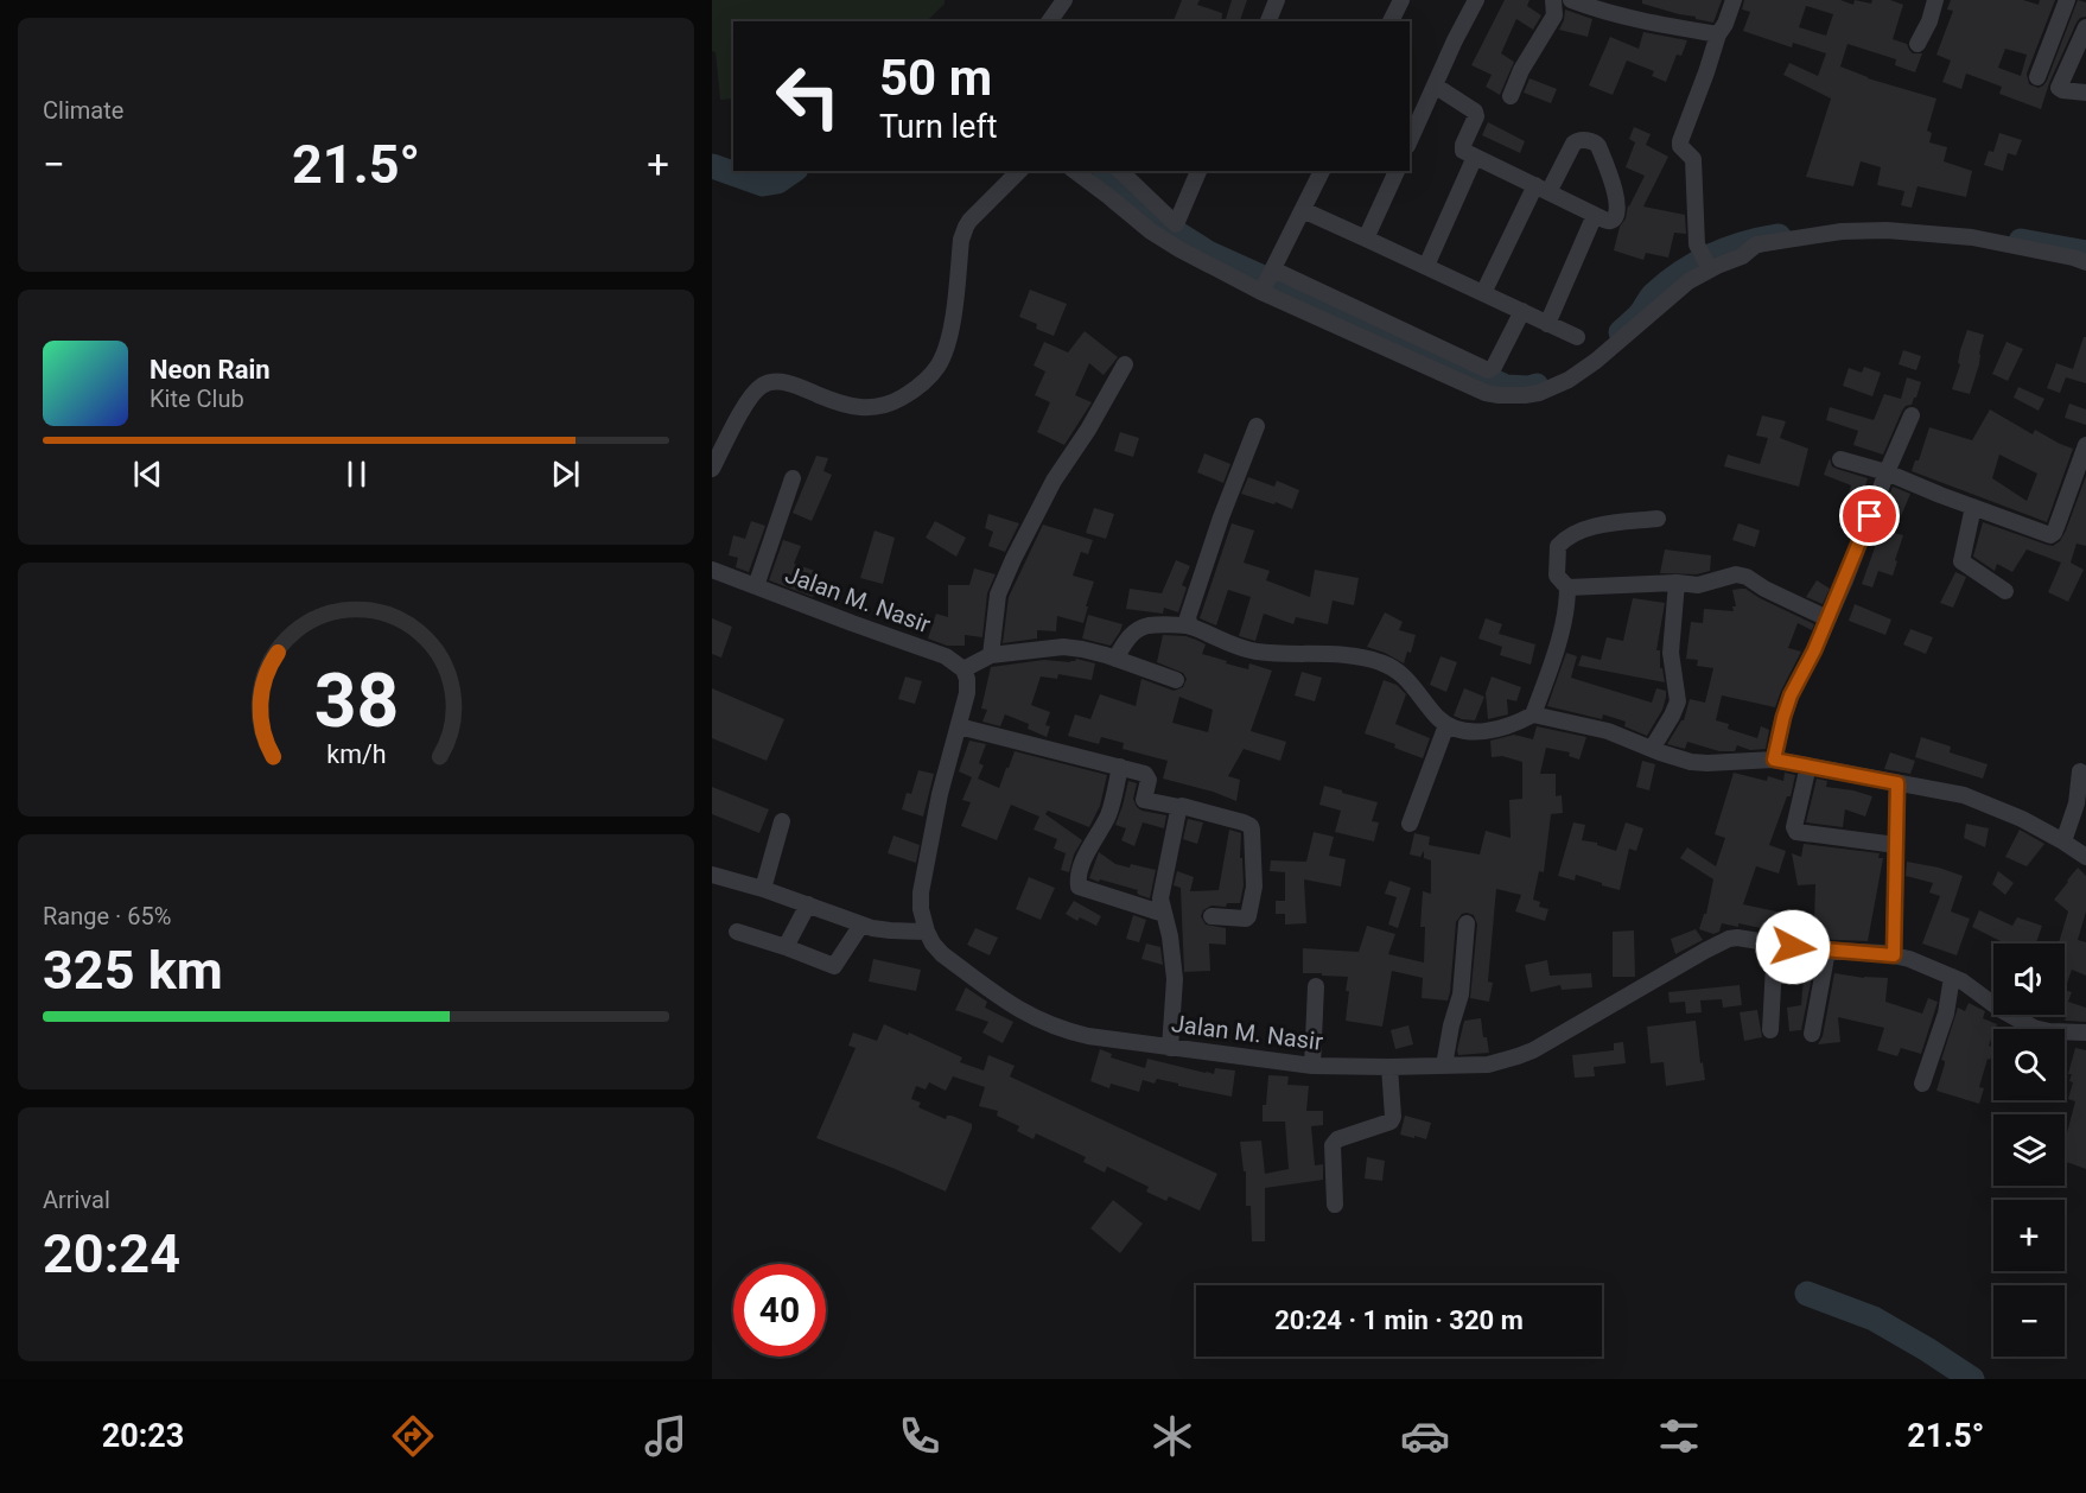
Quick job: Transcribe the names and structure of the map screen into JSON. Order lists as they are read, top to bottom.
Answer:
{
  "streets": {
    "street": ["Jalan M. Nasir"]
  },
  "page": {
    "tile": [
      "Climate",
      ["Range · 65%", "325 km"],
      ["Arrival", "20:24"]
    ],
    "turn": ["50 m", "Turn left"],
    "heat": ["−", "21.5°", "+"],
    "song": ["Neon Rain", "Kite Club"],
    "map_buttons": ["+", "−"],
    "limit": "40",
    "trip": "20:24 · 1 min · 320 m",
    "tabs": ["20:23", "21.5°"],
    "gauge": ["38", "km/h"]
  }
}
